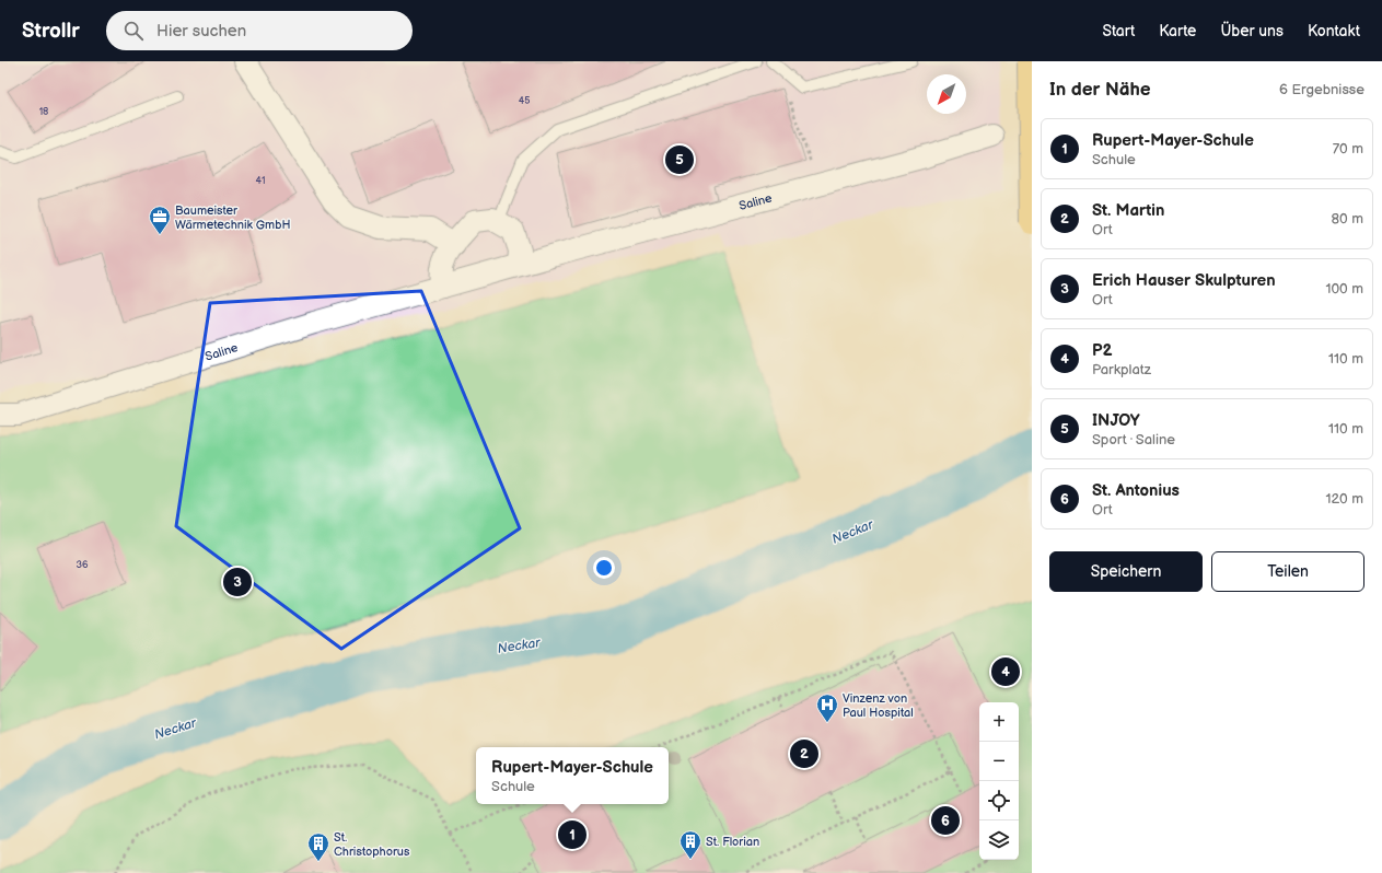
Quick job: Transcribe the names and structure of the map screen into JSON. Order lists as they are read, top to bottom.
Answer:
{
  "streets": {
    "street": ["Saline"]
  },
  "water": ["Neckar"],
  "places": {
    "office": ["Baumeister Wärmetechnik GmbH"],
    "hospital": ["Vinzenz von Paul Hospital"],
    "building": ["St. Florian", "St. Christophorus"]
  },
  "house_numbers": [
    "45",
    "18",
    "41",
    "36"
  ],
  "north": "bottom left",
  "page": {
    "header": "Strollr",
    "search": "Hier suchen",
    "nav": [
      "Start",
      "Karte",
      "Über uns",
      "Kontakt"
    ],
    "heading": ["In der Nähe", "6 Ergebnisse"],
    "list": [
      {
        "mark": "1",
        "name": "Rupert-Mayer-Schule",
        "note": "Schule",
        "value": "70 m"
      },
      {
        "mark": "2",
        "name": "St. Martin",
        "note": "Ort",
        "value": "80 m"
      },
      {
        "mark": "3",
        "name": "Erich Hauser Skulpturen",
        "note": "Ort",
        "value": "100 m"
      },
      {
        "mark": "4",
        "name": "P2",
        "note": "Parkplatz",
        "value": "110 m"
      },
      {
        "mark": "5",
        "name": "INJOY",
        "note": "Sport · Saline",
        "value": "110 m"
      },
      {
        "mark": "6",
        "name": "St. Antonius",
        "note": "Ort",
        "value": "120 m"
      }
    ],
    "pins": [
      "5",
      "3",
      "4",
      "2",
      "6",
      "1"
    ],
    "buttons": ["Speichern", "Teilen"],
    "map_buttons": ["+", "−"],
    "popup": ["Rupert-Mayer-Schule", "Schule"]
  }
}
